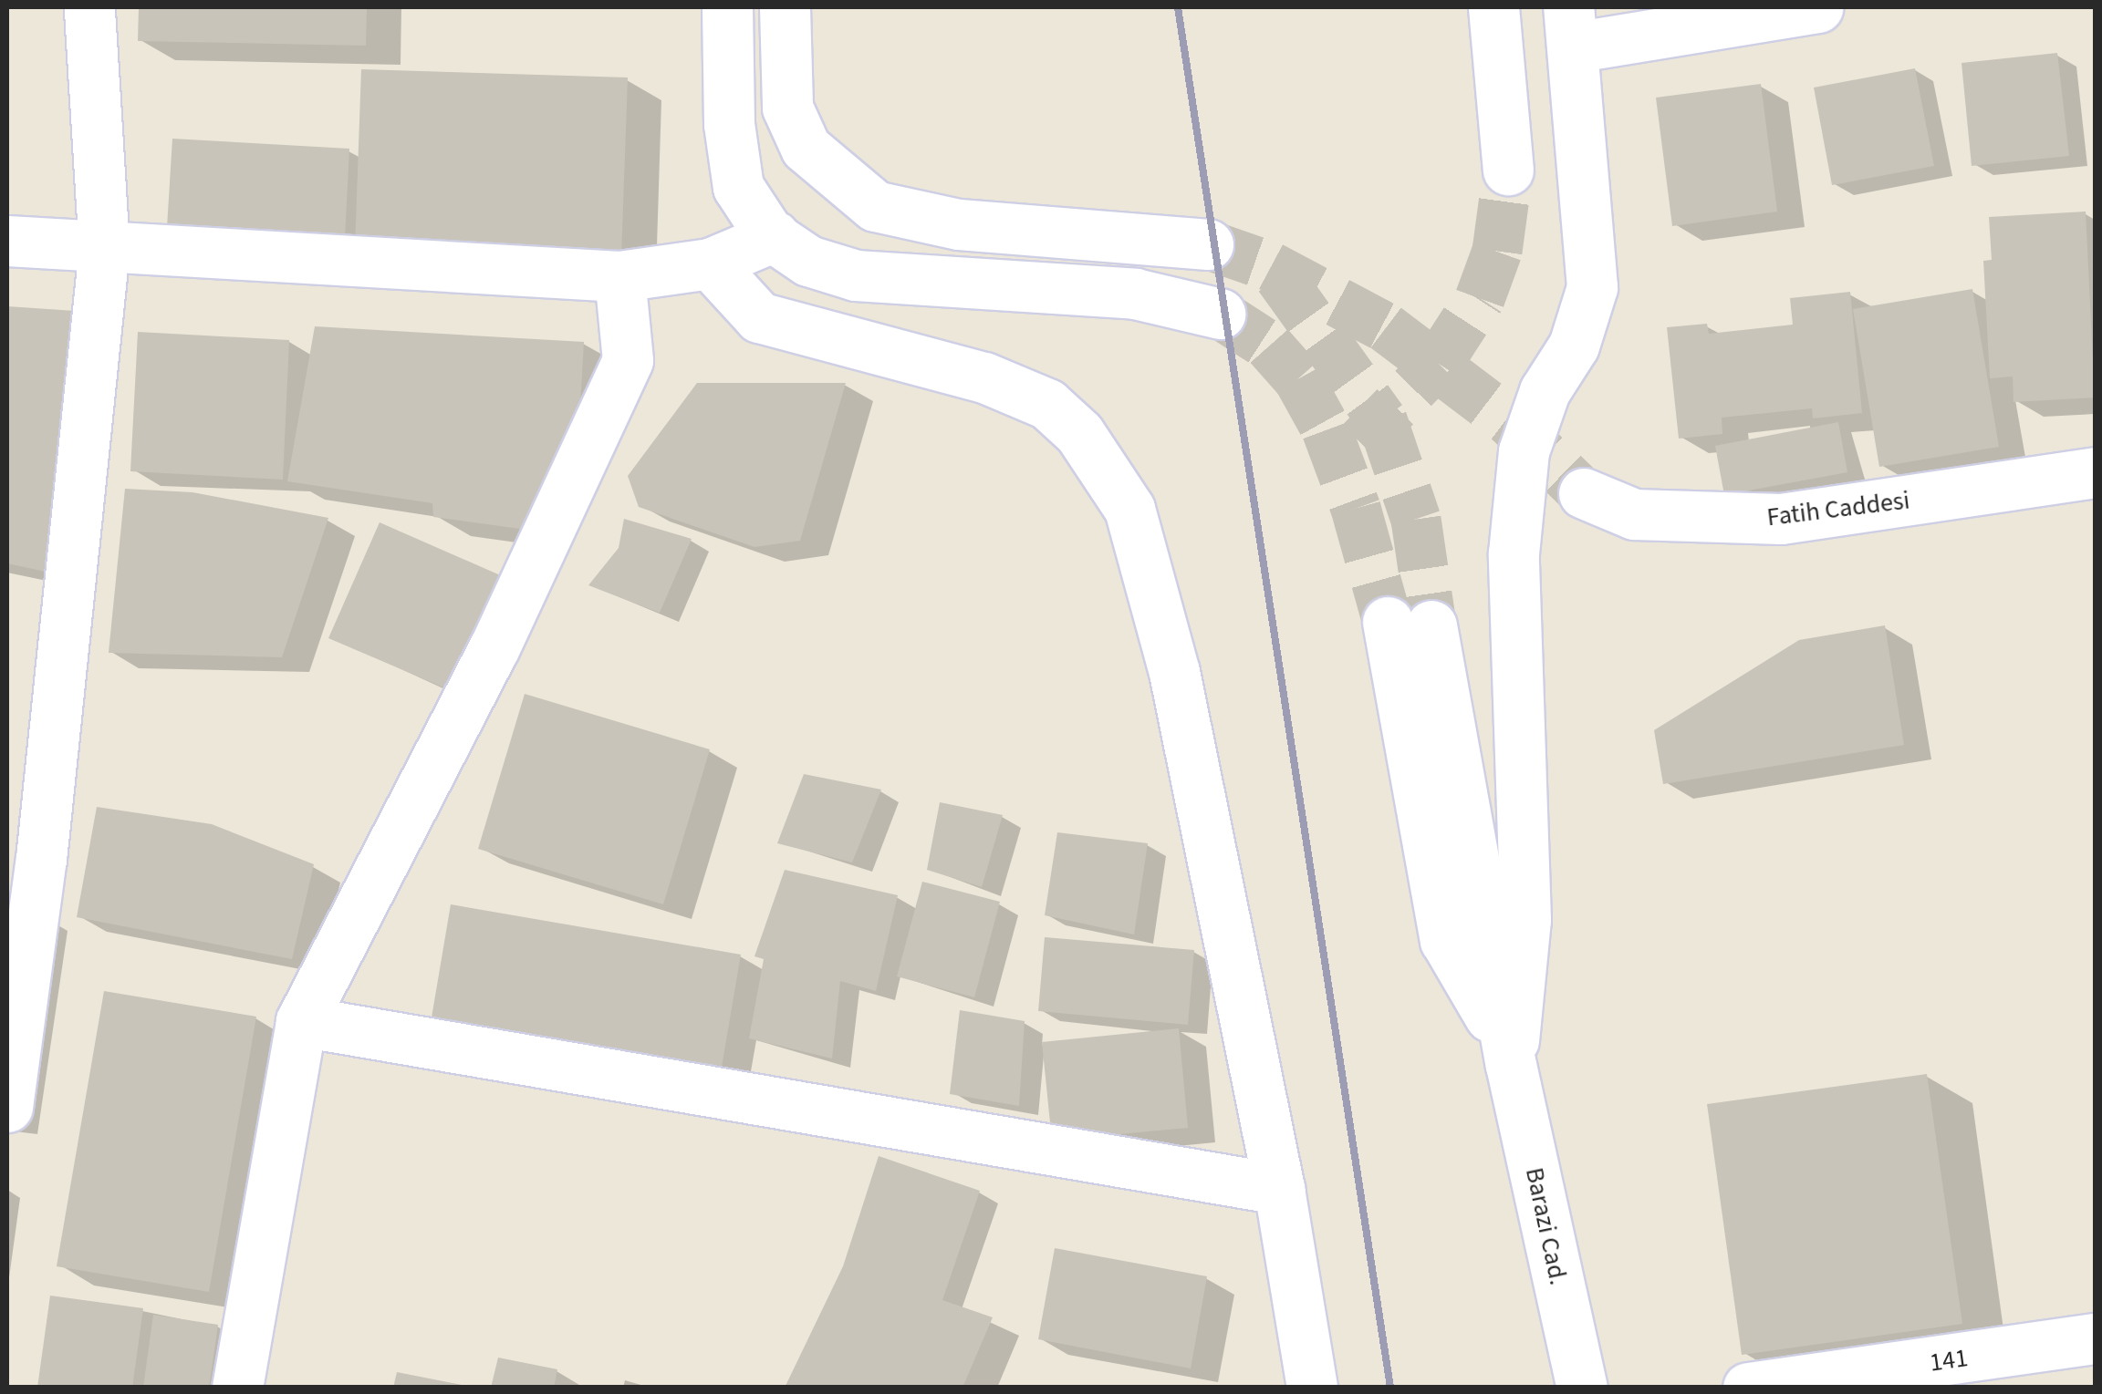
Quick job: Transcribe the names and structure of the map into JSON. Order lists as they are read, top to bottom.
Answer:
{
  "streets": {
    "street": ["Fatih Caddesi", "Barazi Cad.", "141"]
  }
}
